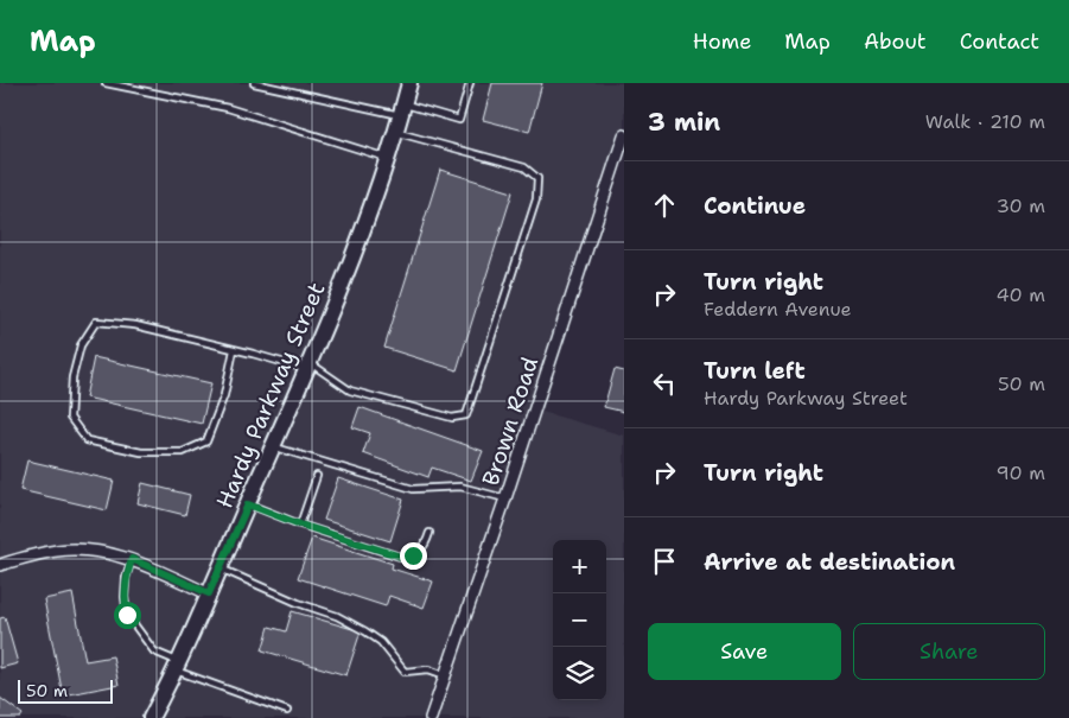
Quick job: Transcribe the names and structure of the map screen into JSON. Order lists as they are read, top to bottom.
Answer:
{
  "streets": {
    "main road": ["Hardy Parkway Street"],
    "street": ["Brown Road"]
  },
  "scale_bar": "50 m",
  "page": {
    "header": "Map",
    "nav": [
      "Home",
      "Map",
      "About",
      "Contact"
    ],
    "heading": ["3 min", "Walk · 210 m"],
    "list": [
      ["Continue", "30 m"],
      ["Turn right", "Feddern Avenue", "40 m"],
      ["Turn left", "Hardy Parkway Street", "50 m"],
      ["Turn right", "90 m"],
      "Arrive at destination"
    ],
    "map_buttons": ["+", "−"],
    "buttons": ["Save", "Share"],
    "scale": "50 m"
  }
}
